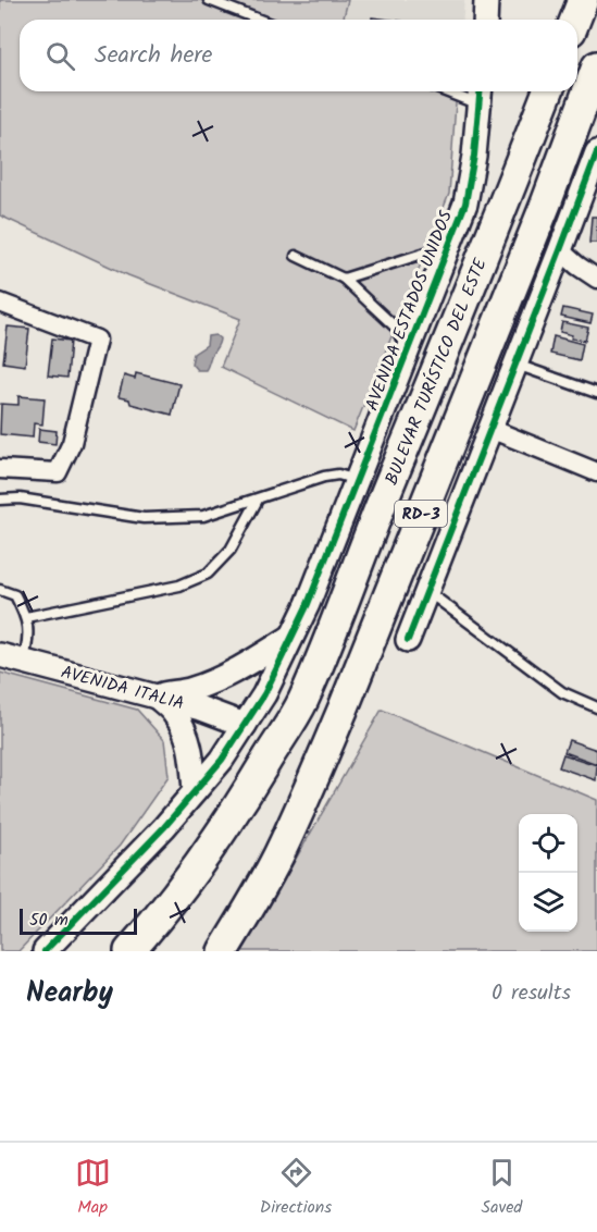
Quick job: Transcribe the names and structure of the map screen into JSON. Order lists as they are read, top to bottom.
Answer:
{
  "streets": {
    "highway": ["BULEVAR TURÍSTICO DEL ESTE", "RD-3"],
    "street": ["AVENIDA ESTADOS UNIDOS", "AVENIDA ITALIA"]
  },
  "crossings": [
    ["AVENIDA ESTADOS UNIDOS", "AVENIDA ITALIA"]
  ],
  "scale_bar": "50 m",
  "page": {
    "search": "Search here",
    "scale": "50 m",
    "heading": ["Nearby", "0 results"],
    "nav": ["Map", "Directions", "Saved"]
  }
}
